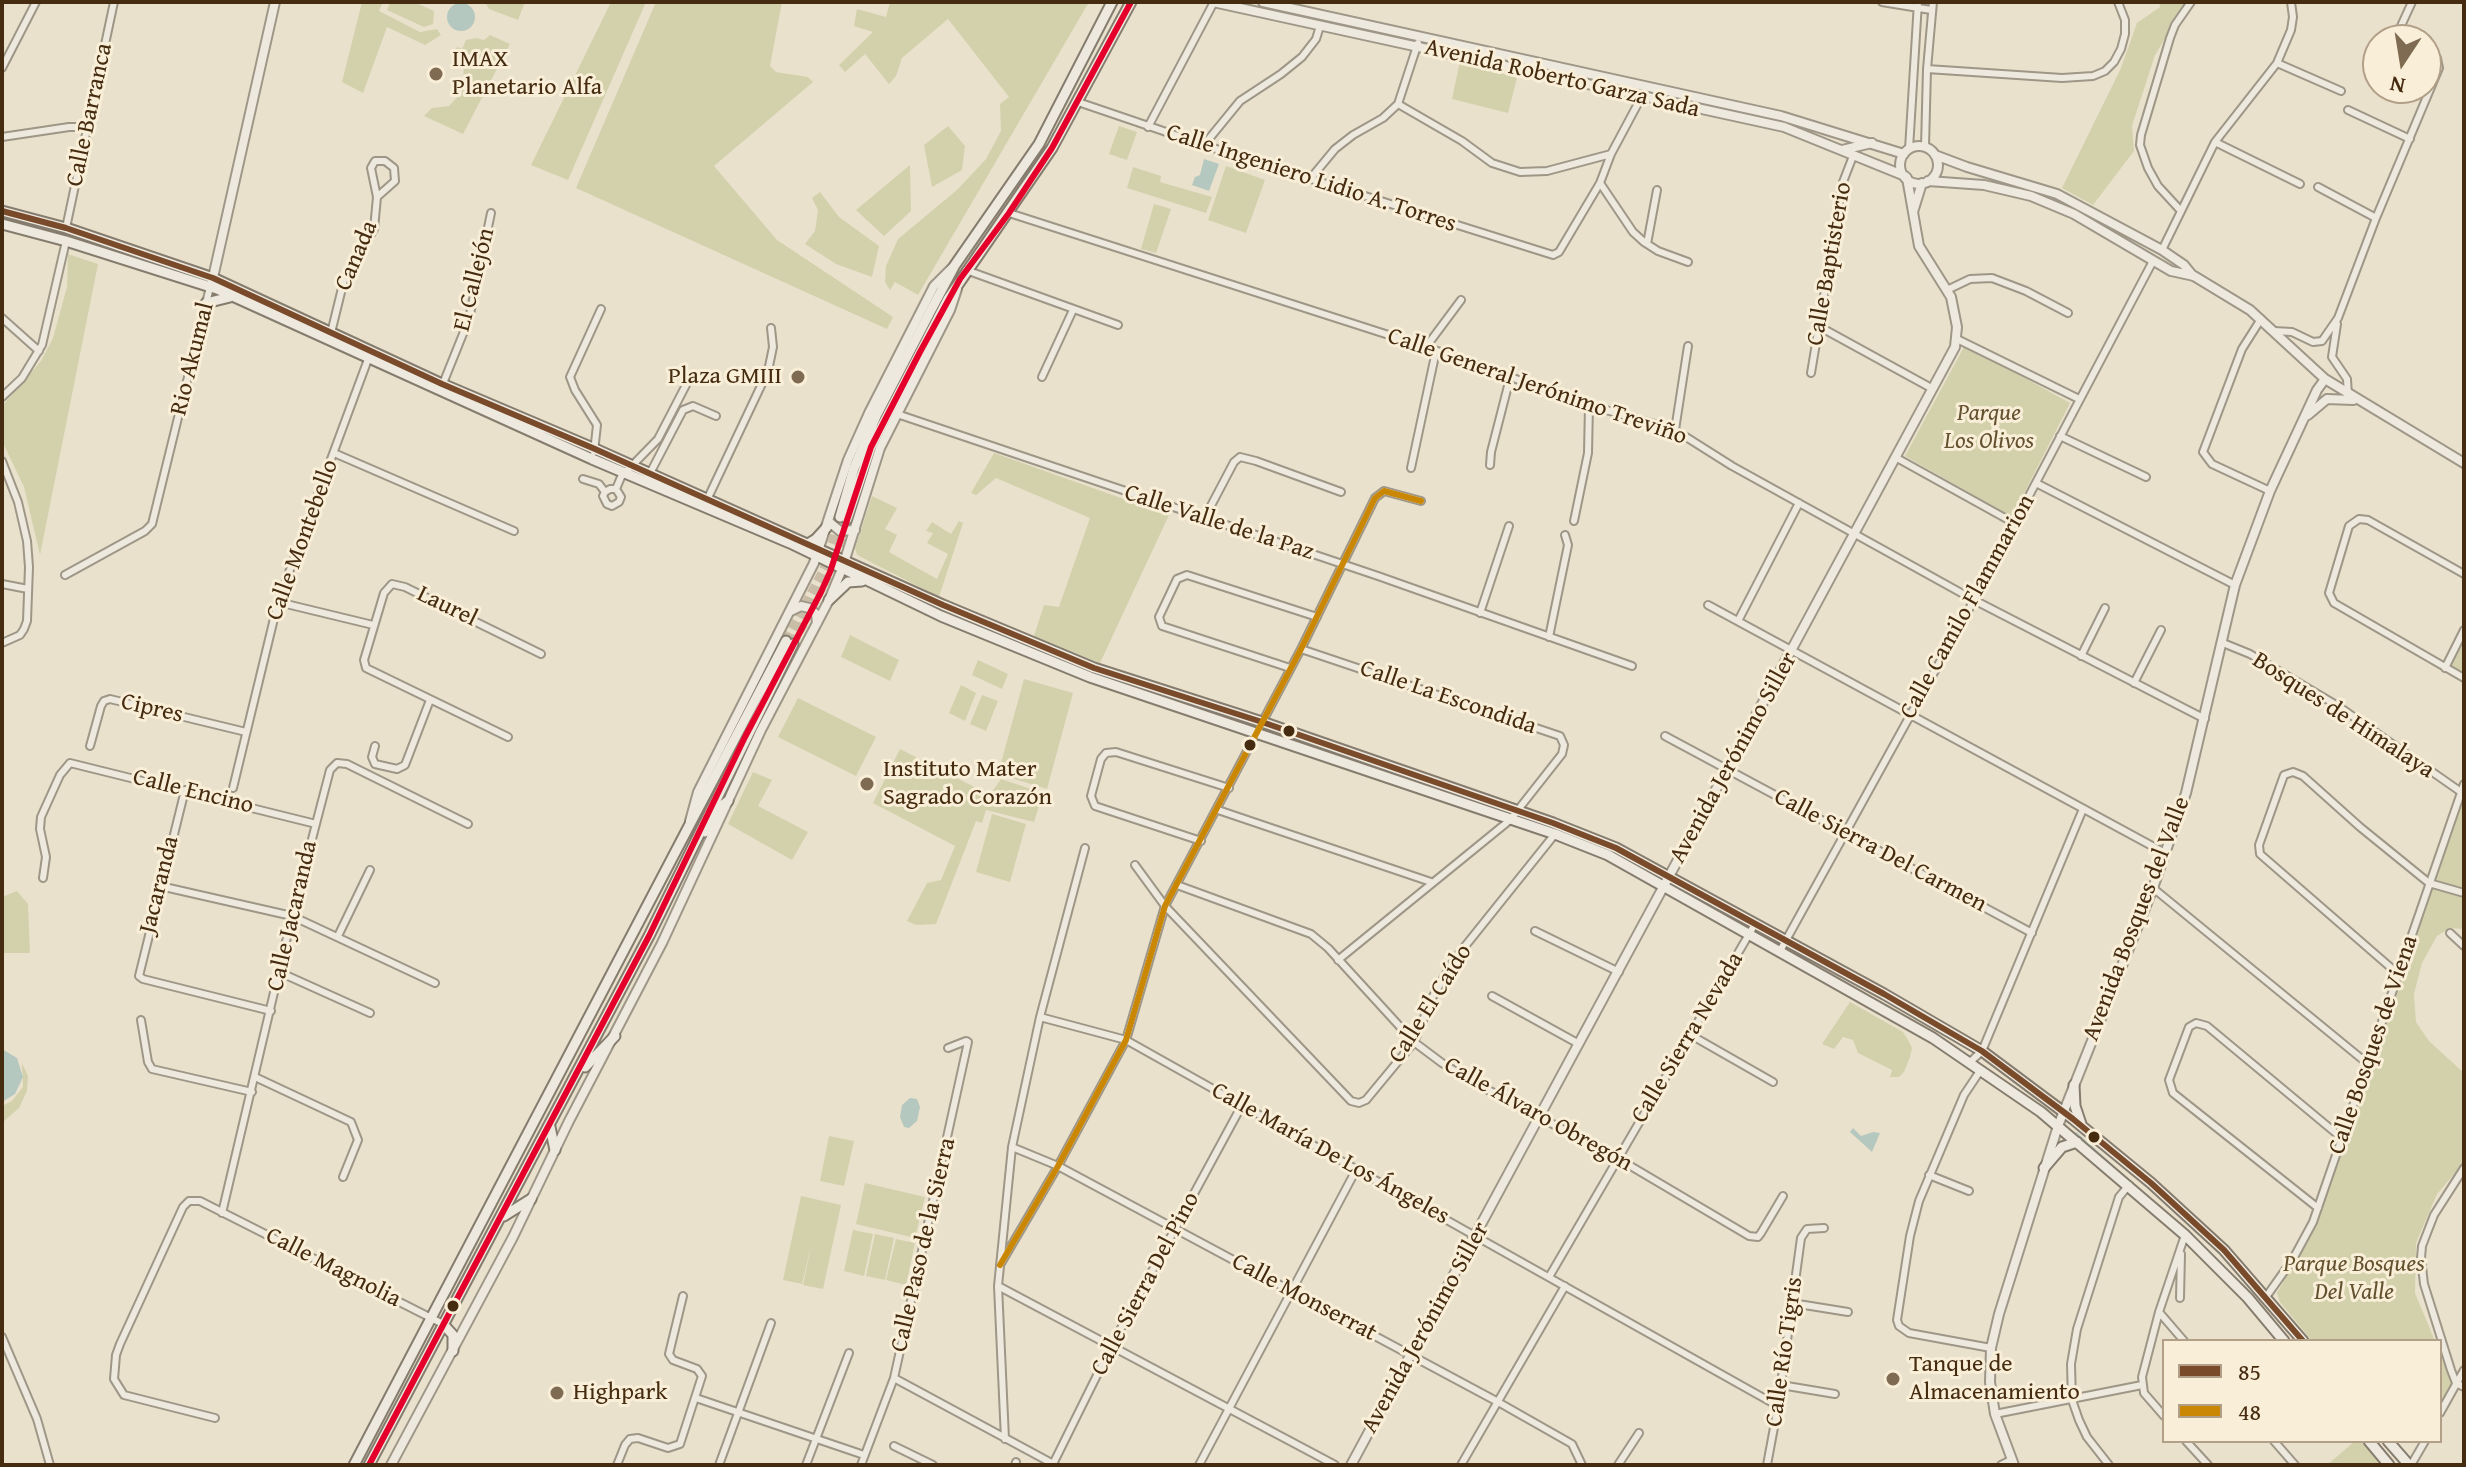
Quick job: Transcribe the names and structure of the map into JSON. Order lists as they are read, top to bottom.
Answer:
{
  "streets": {
    "street": [
      "Avenida Roberto Garza Sada",
      "Calle Barranca",
      "Calle Ingeniero Lidio A. Torres",
      "Canada",
      "Calle Baptisterio",
      "El Callejón",
      "Rio Akumal",
      "Calle General Jerónimo Treviño",
      "Calle Valle de la Paz",
      "Calle Montebello",
      "Laurel",
      "Calle Camilo Flammarion",
      "Calle La Escondida",
      "Cipres",
      "Bosques de Himalaya",
      "Avenida Jerónimo Siller",
      "Calle Encino",
      "Calle Sierra Del Carmen",
      "Jacaranda",
      "Calle Jacaranda",
      "Avenida Bosques del Valle",
      "Calle El Caído",
      "Calle Sierra Nevada",
      "Calle Bosques de Viena",
      "Calle Álvaro Obregón",
      "Calle María De Los Ángeles",
      "Calle Paso de la Sierra",
      "Calle Magnolia",
      "Calle Sierra Del Pino",
      "Calle Monserrat",
      "Calle Río Tigris"
    ]
  },
  "crossings": [
    ["Avenida Roberto Garza Sada", "Calle Baptisterio"],
    ["Calle General Jerónimo Treviño", "Calle Camilo Flammarion"],
    ["Calle General Jerónimo Treviño", "Avenida Jerónimo Siller"],
    ["Calle General Jerónimo Treviño", "Avenida Bosques del Valle"],
    ["Calle Montebello", "Cipres"],
    ["Calle Camilo Flammarion", "Calle Sierra Del Carmen"],
    ["Calle La Escondida", "Calle Álvaro Obregón"],
    ["Bosques de Himalaya", "Avenida Bosques del Valle"],
    ["Bosques de Himalaya", "Calle Bosques de Viena"],
    ["Avenida Jerónimo Siller", "Calle Sierra Del Carmen"],
    ["Avenida Jerónimo Siller", "Calle Álvaro Obregón"],
    ["Avenida Jerónimo Siller", "Calle María De Los Ángeles"],
    ["Avenida Jerónimo Siller", "Calle Monserrat"],
    ["Calle Encino", "Jacaranda"],
    ["Calle Encino", "Calle Jacaranda"],
    ["Jacaranda", "Calle Jacaranda"],
    ["Calle Jacaranda", "Calle Magnolia"],
    ["Calle El Caído", "Calle Álvaro Obregón"],
    ["Calle Sierra Nevada", "Calle Álvaro Obregón"],
    ["Calle Sierra Nevada", "Calle María De Los Ángeles"],
    ["Calle María De Los Ángeles", "Calle Sierra Del Pino"],
    ["Calle María De Los Ángeles", "Calle Río Tigris"],
    ["Calle Sierra Del Pino", "Calle Monserrat"]
  ],
  "parks": ["Parque Los Olivos", "Parque Bosques Del Valle"],
  "places": [
    "IMAX Planetario Alfa",
    "Plaza GMIII",
    "Instituto Mater Sagrado Corazón",
    "Tanque de Almacenamiento",
    "Highpark"
  ],
  "lines": ["transit line 85", "transit line 48"],
  "legend": ["85", "48"],
  "north": "bottom"
}
